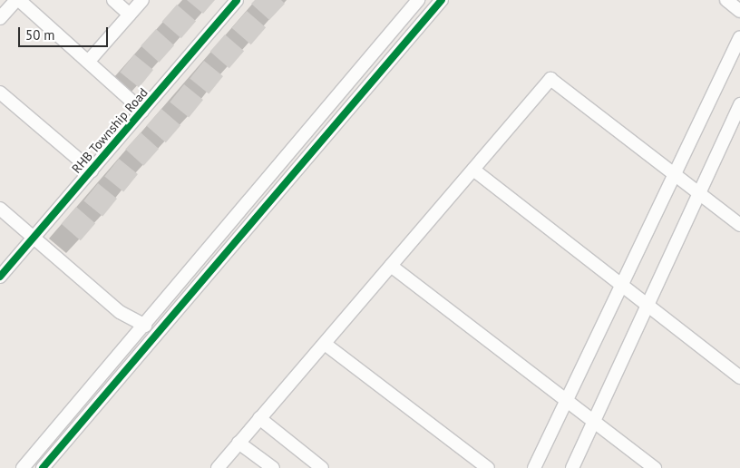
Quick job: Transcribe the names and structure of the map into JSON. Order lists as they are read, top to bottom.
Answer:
{
  "streets": {
    "street": ["RHB Township Road"]
  },
  "scale_bar": "50 m"
}
